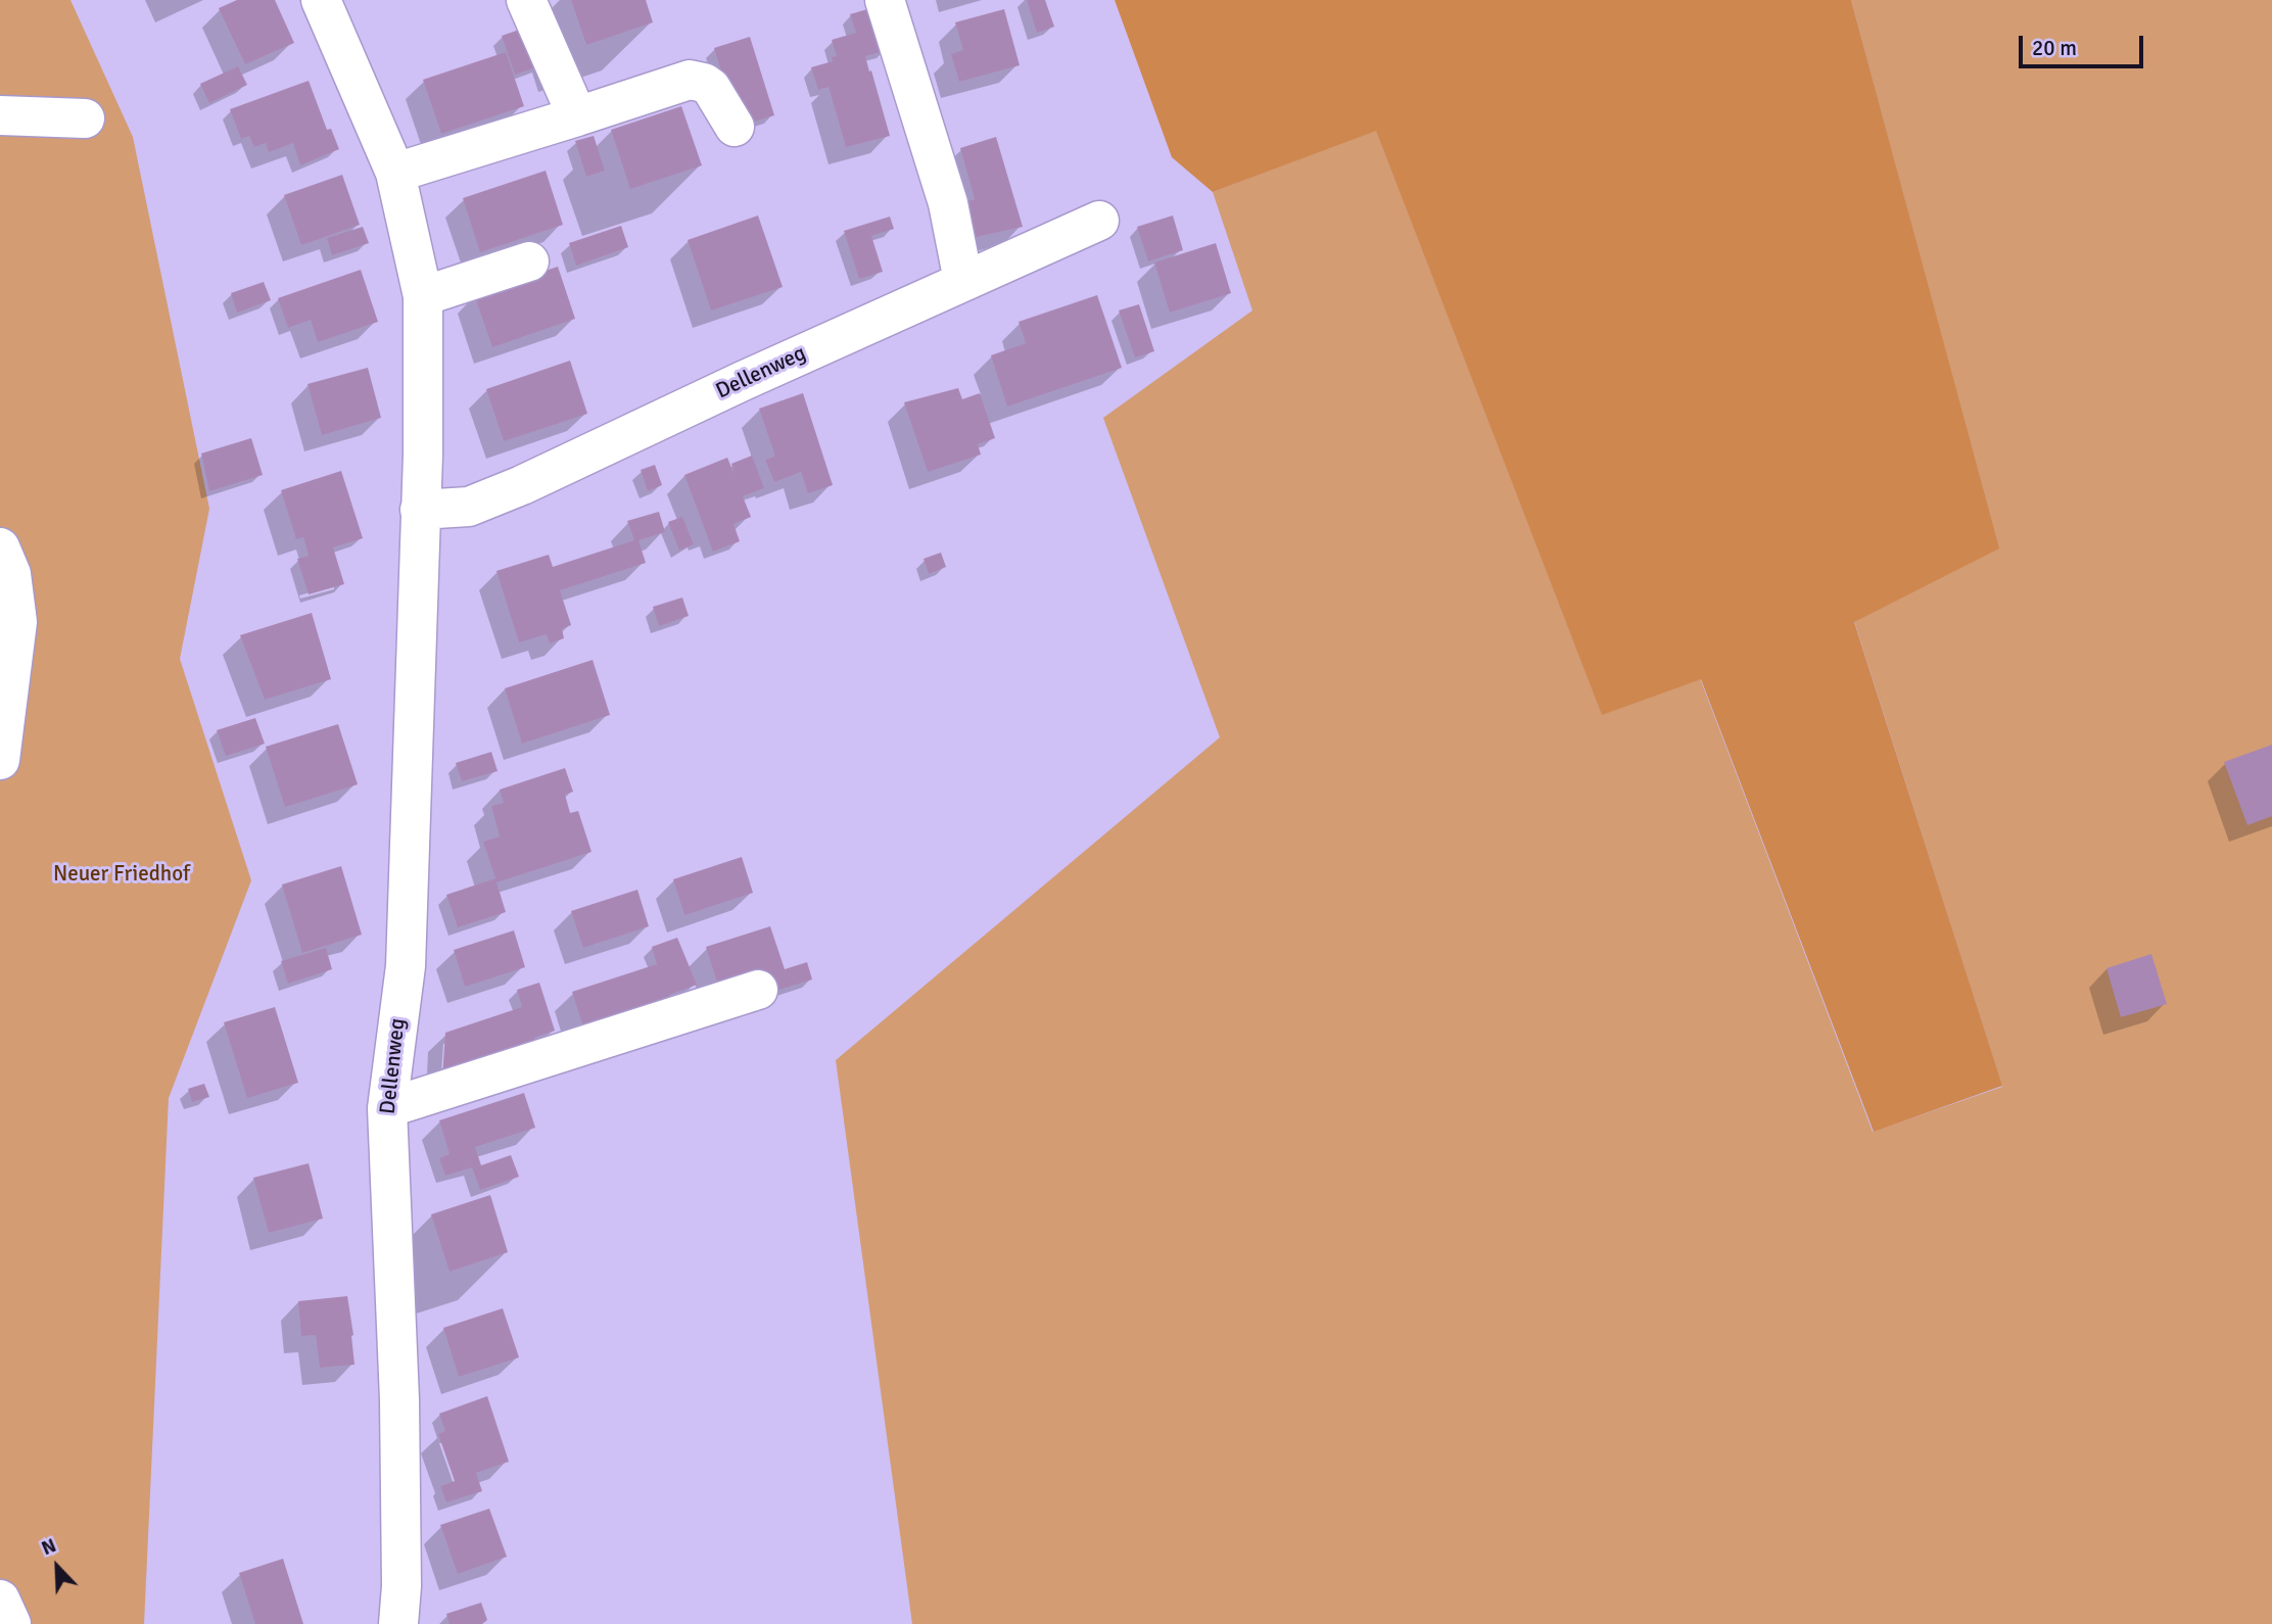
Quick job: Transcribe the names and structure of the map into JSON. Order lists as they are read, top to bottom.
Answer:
{
  "streets": {
    "street": ["Dellenweg"]
  },
  "parks": ["Neuer Friedhof"],
  "scale_bar": "20 m",
  "north": "top left"
}
